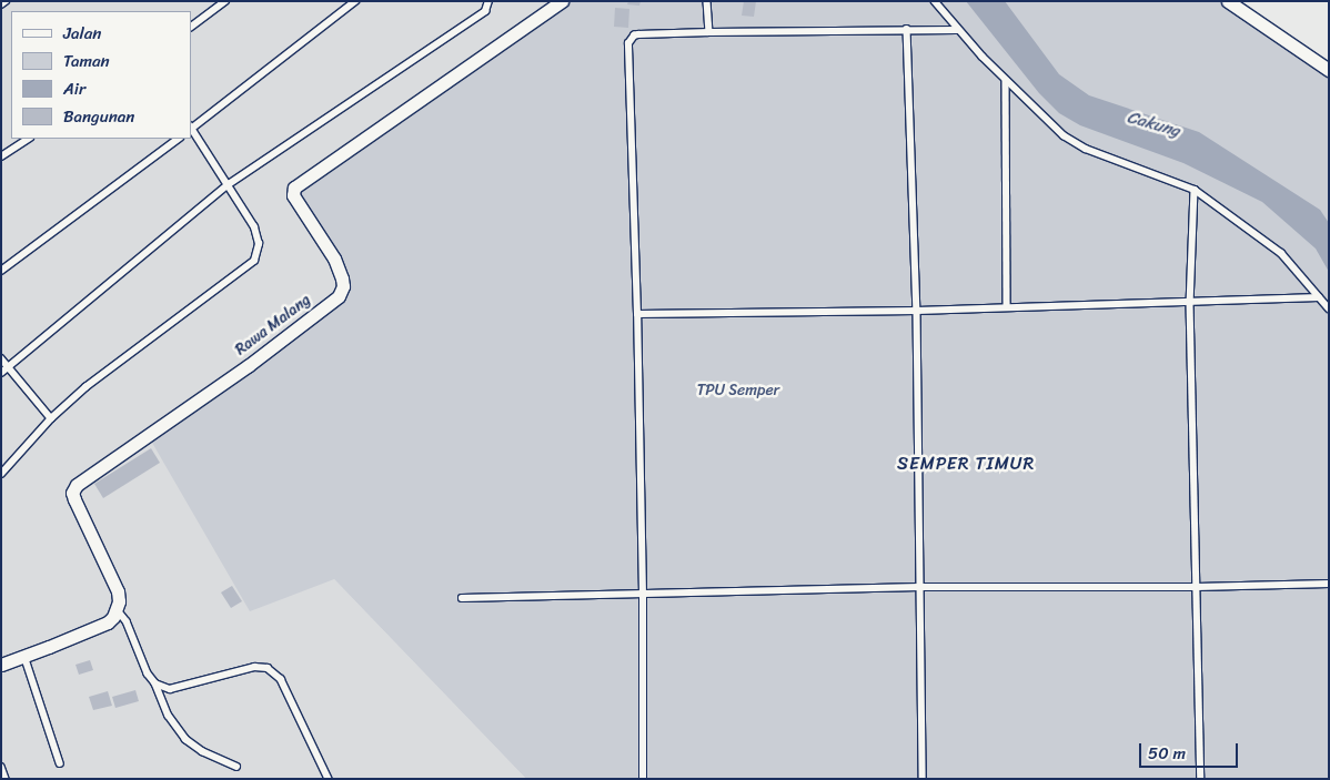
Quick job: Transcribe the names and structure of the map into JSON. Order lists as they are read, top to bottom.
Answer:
{
  "streets": {
    "street": ["Rawa Malang"]
  },
  "districts": ["SEMPER TIMUR"],
  "water": ["Cakung"],
  "parks": ["TPU Semper"],
  "legend": [
    "Jalan",
    "Taman",
    "Air",
    "Bangunan"
  ],
  "scale_bar": "50 m"
}
